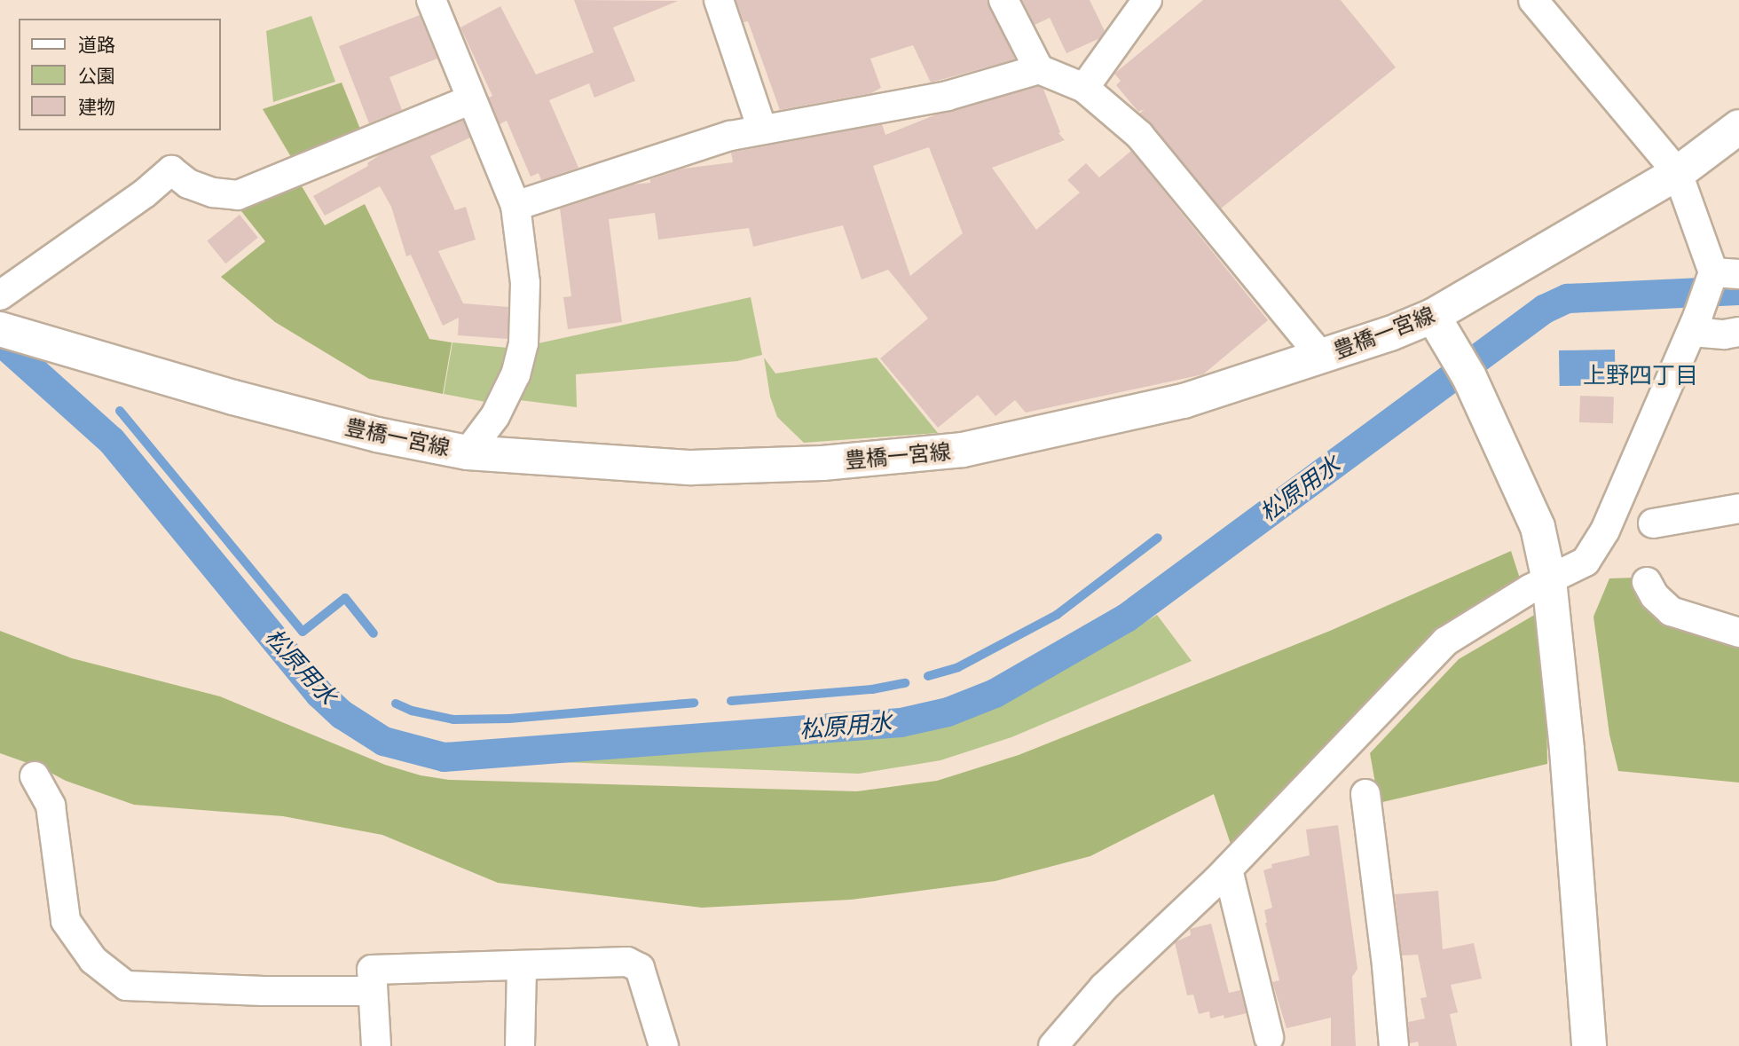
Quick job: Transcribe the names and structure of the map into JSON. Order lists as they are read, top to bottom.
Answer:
{
  "streets": {
    "main road": ["豊橋一宮線"]
  },
  "districts": ["上野四丁目"],
  "water": ["松原用水"],
  "legend": ["道路", "公園", "建物"]
}
